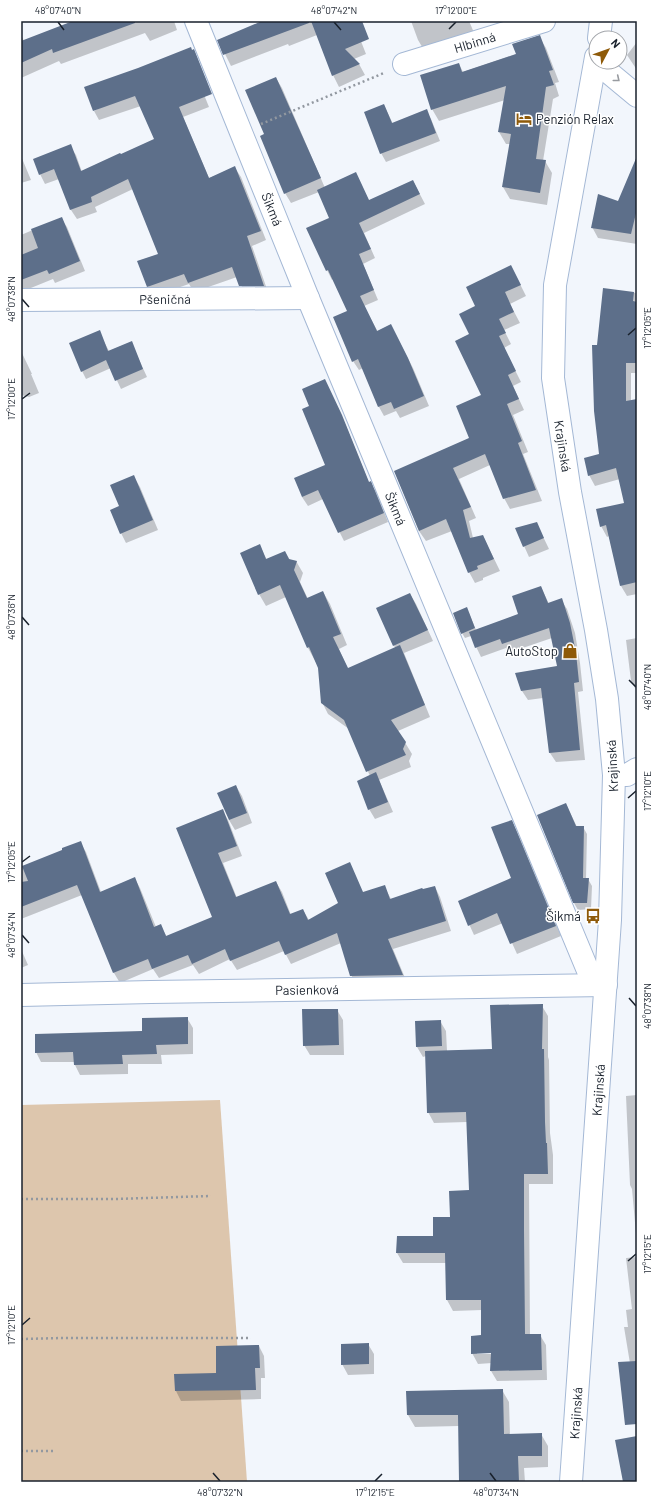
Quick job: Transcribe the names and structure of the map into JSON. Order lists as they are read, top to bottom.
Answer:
{
  "streets": {
    "street": [
      "Hlbinná",
      "Šikmá",
      "Pšeničná",
      "Krajinská",
      "Pasienková"
    ]
  },
  "crossings": [
    ["Šikmá", "Pšeničná"],
    ["Šikmá", "Krajinská"],
    ["Šikmá", "Pasienková"],
    ["Krajinská", "Pasienková"]
  ],
  "places": {
    "hotel": ["Penzión Relax"],
    "shop": ["AutoStop"],
    "bus stop": ["Šikmá"]
  },
  "north": "top right",
  "coordinates": [
    "48°07'40\"N",
    "48°07'42\"N",
    "17°12'00\"E",
    "48°07'38\"N",
    "17°12'05\"E",
    "48°07'36\"N",
    "17°12'10\"E",
    "48°07'34\"N",
    "17°12'15\"E",
    "48°07'32\"N"
  ]
}
